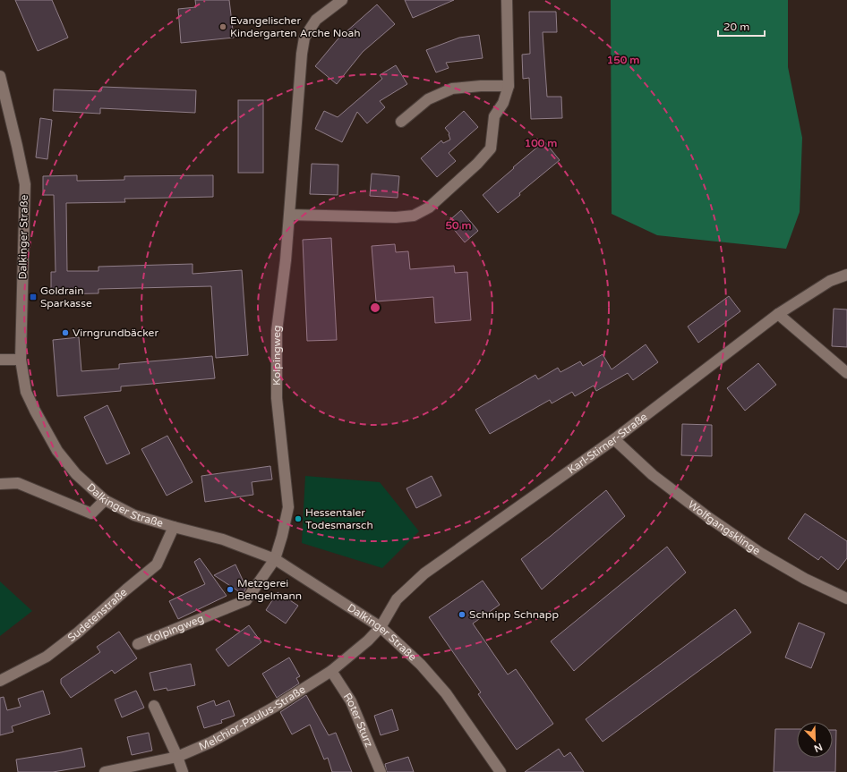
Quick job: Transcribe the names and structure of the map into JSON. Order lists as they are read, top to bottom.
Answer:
{
  "streets": {
    "street": [
      "Dalkinger Straße",
      "Kolpingweg",
      "Karl-Stirner-Straße",
      "Wolfgangsklinge",
      "Sudetenstraße",
      "Melchior-Paulus-Straße",
      "Roter Sturz"
    ]
  },
  "crossings": [
    ["Dalkinger Straße", "Kolpingweg"],
    ["Dalkinger Straße", "Karl-Stirner-Straße"],
    ["Dalkinger Straße", "Sudetenstraße"],
    ["Dalkinger Straße", "Melchior-Paulus-Straße"],
    ["Karl-Stirner-Straße", "Wolfgangsklinge"],
    ["Karl-Stirner-Straße", "Melchior-Paulus-Straße"],
    ["Melchior-Paulus-Straße", "Roter Sturz"]
  ],
  "places": {
    "other": [
      "Evangelischer Kindergarten Arche Noah",
      "Virngrundbäcker",
      "Hessentaler Todesmarsch",
      "Metzgerei Bengelmann",
      "Schnipp Schnapp"
    ],
    "transit": ["Goldrain Sparkasse"]
  },
  "scale_bar": "20 m",
  "north": "bottom right",
  "rings": ["150 m", "100 m", "50 m"]
}
